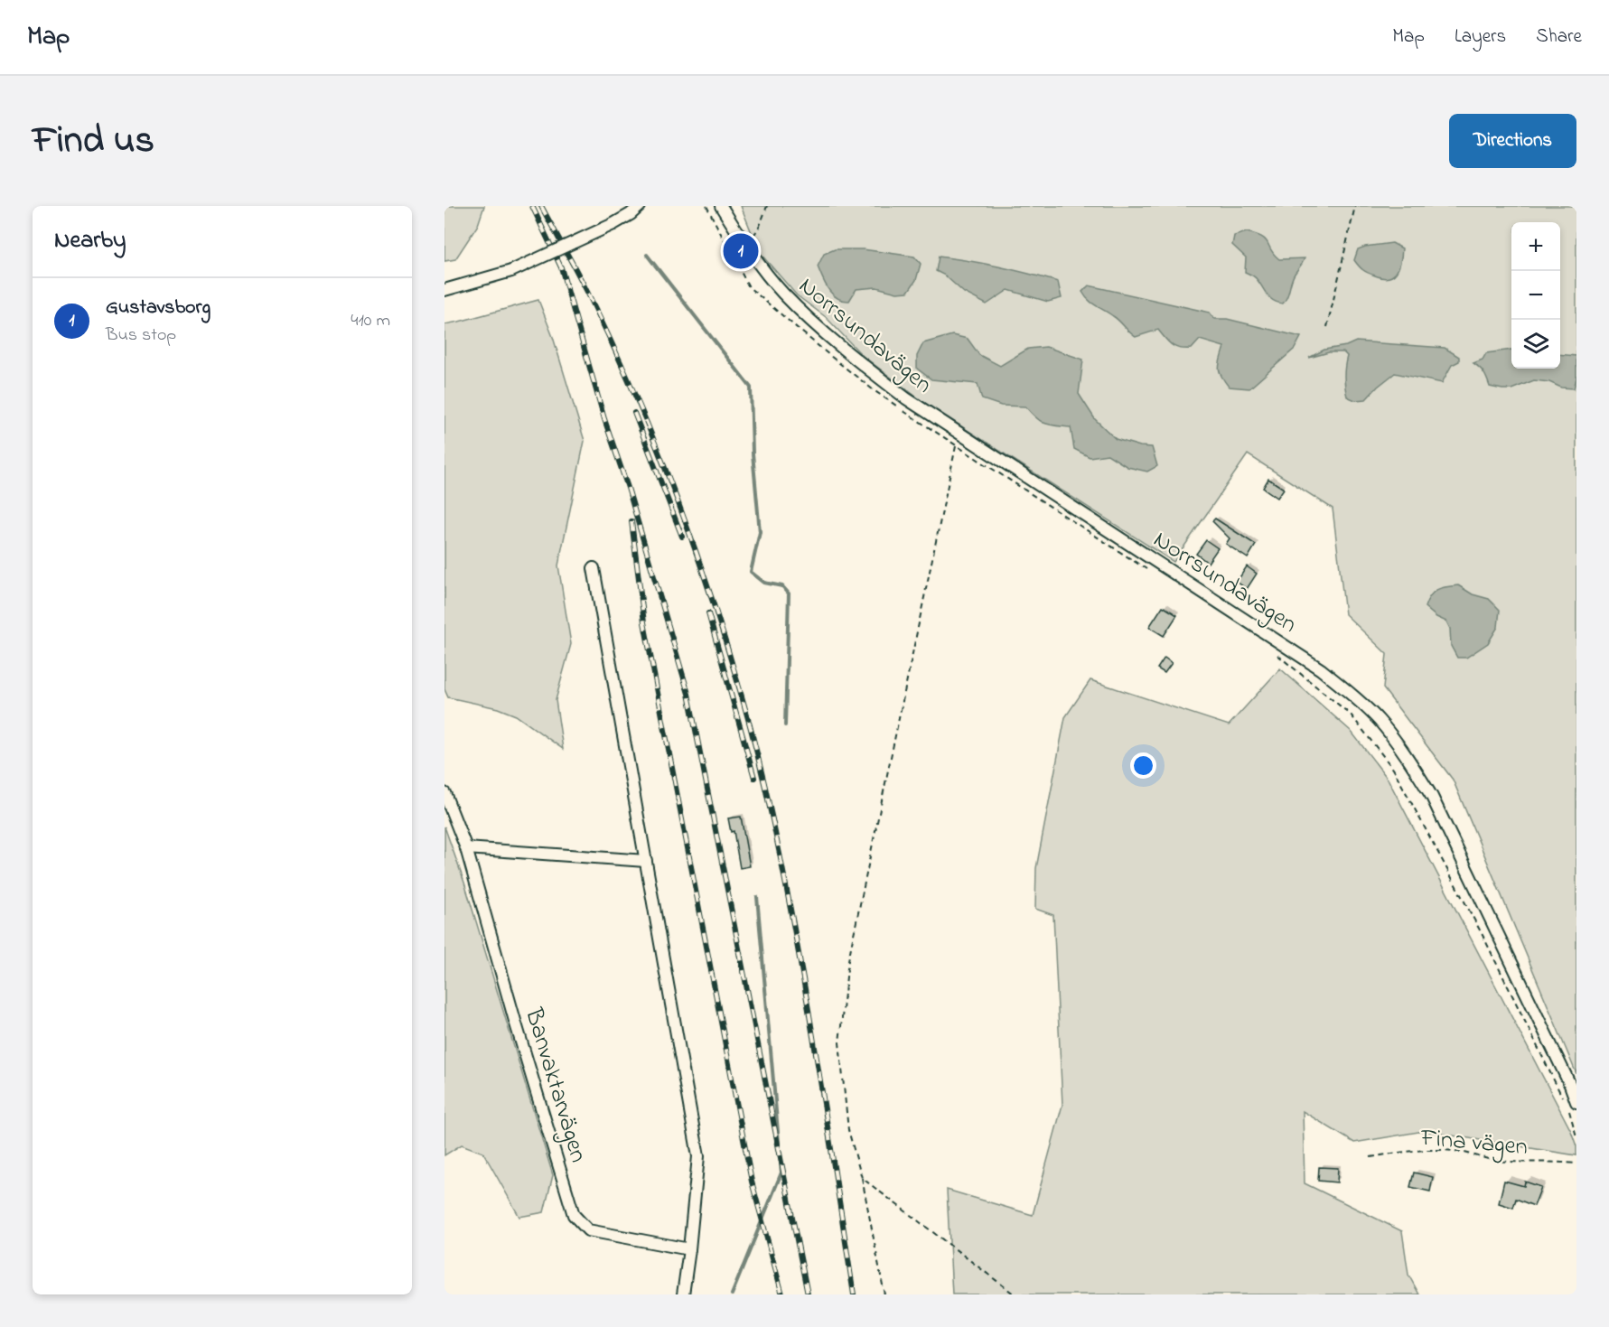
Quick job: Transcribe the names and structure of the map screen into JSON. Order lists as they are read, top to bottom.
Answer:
{
  "streets": {
    "street": ["Norrsundavägen", "Banvaktarvägen"],
    "path": ["Fina vägen"]
  },
  "page": {
    "header": "Map",
    "nav": ["Map", "Layers", "Share"],
    "title": "Find us",
    "buttons": "Directions",
    "heading": "Nearby",
    "map_buttons": ["+", "−"],
    "pins": "1",
    "list": [
      {
        "mark": "1",
        "name": "Gustavsborg",
        "note": "Bus stop",
        "value": "410 m"
      }
    ]
  }
}
